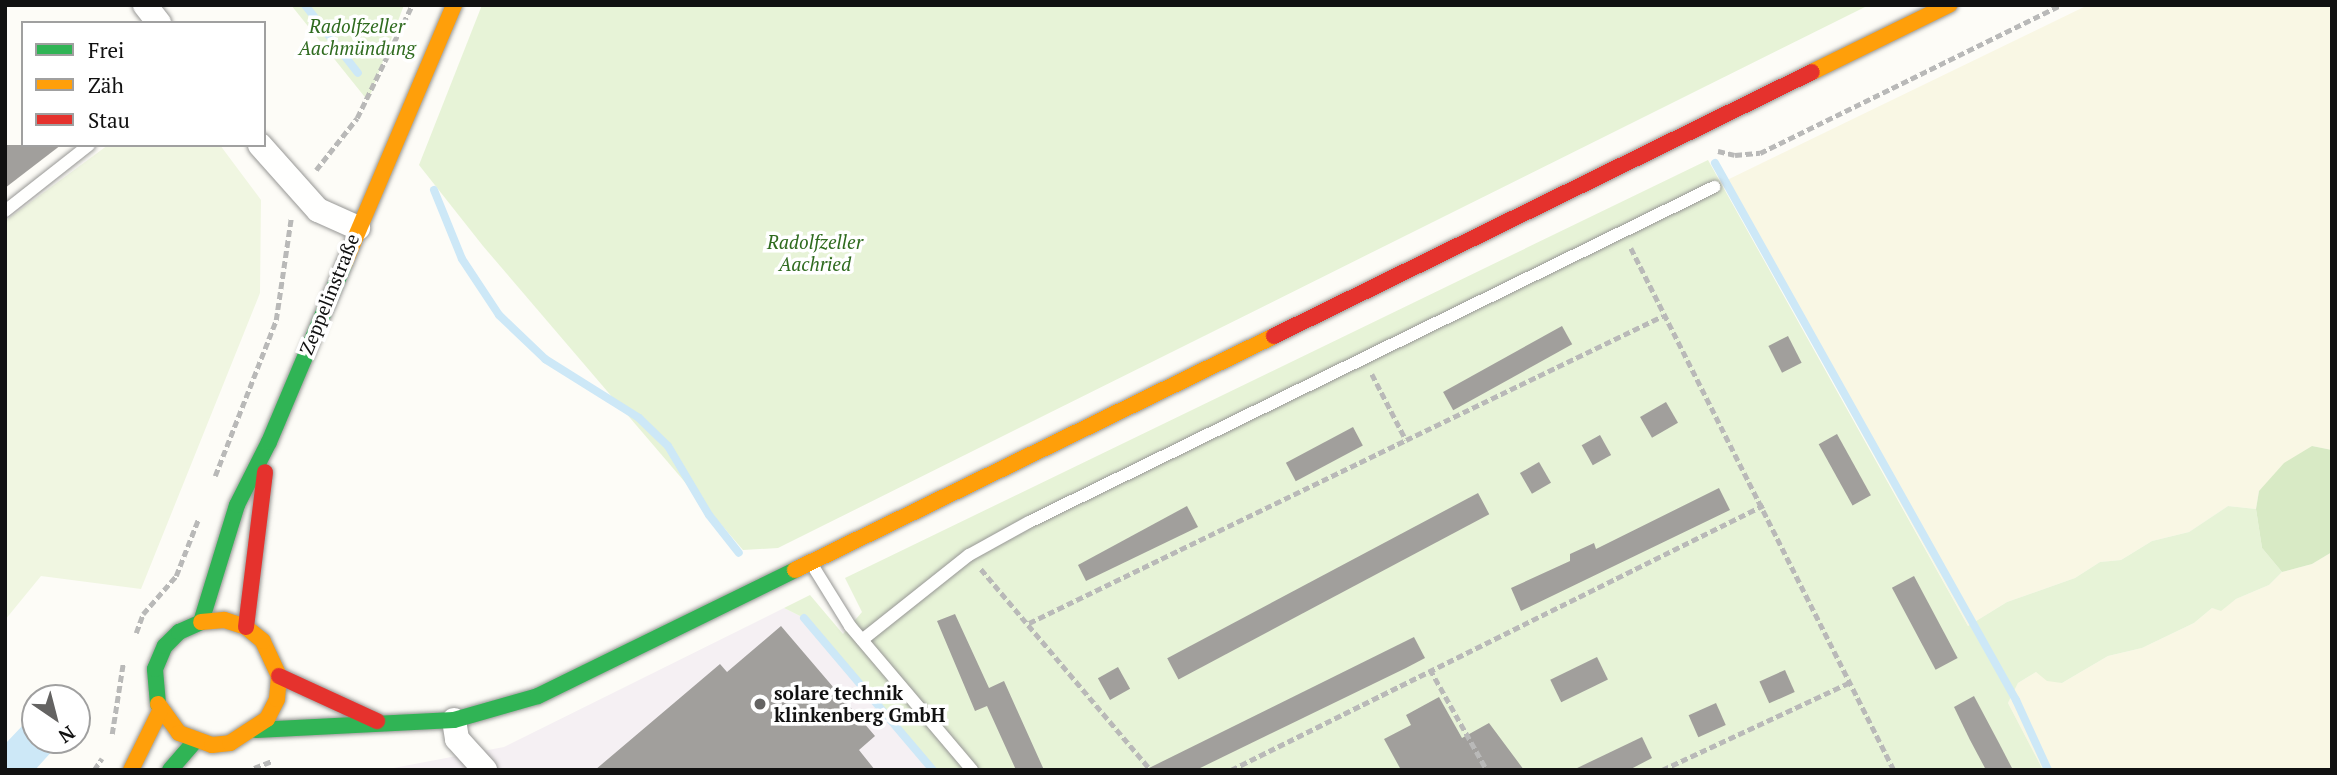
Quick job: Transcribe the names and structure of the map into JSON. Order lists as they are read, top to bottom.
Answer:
{
  "streets": {
    "main road": ["Zeppelinstraße"]
  },
  "parks": ["Radolfzeller Aachmündung", "Radolfzeller Aachried"],
  "places": ["solare technik klinkenberg GmbH"],
  "legend": ["Frei", "Zäh", "Stau"],
  "north": "bottom right"
}
